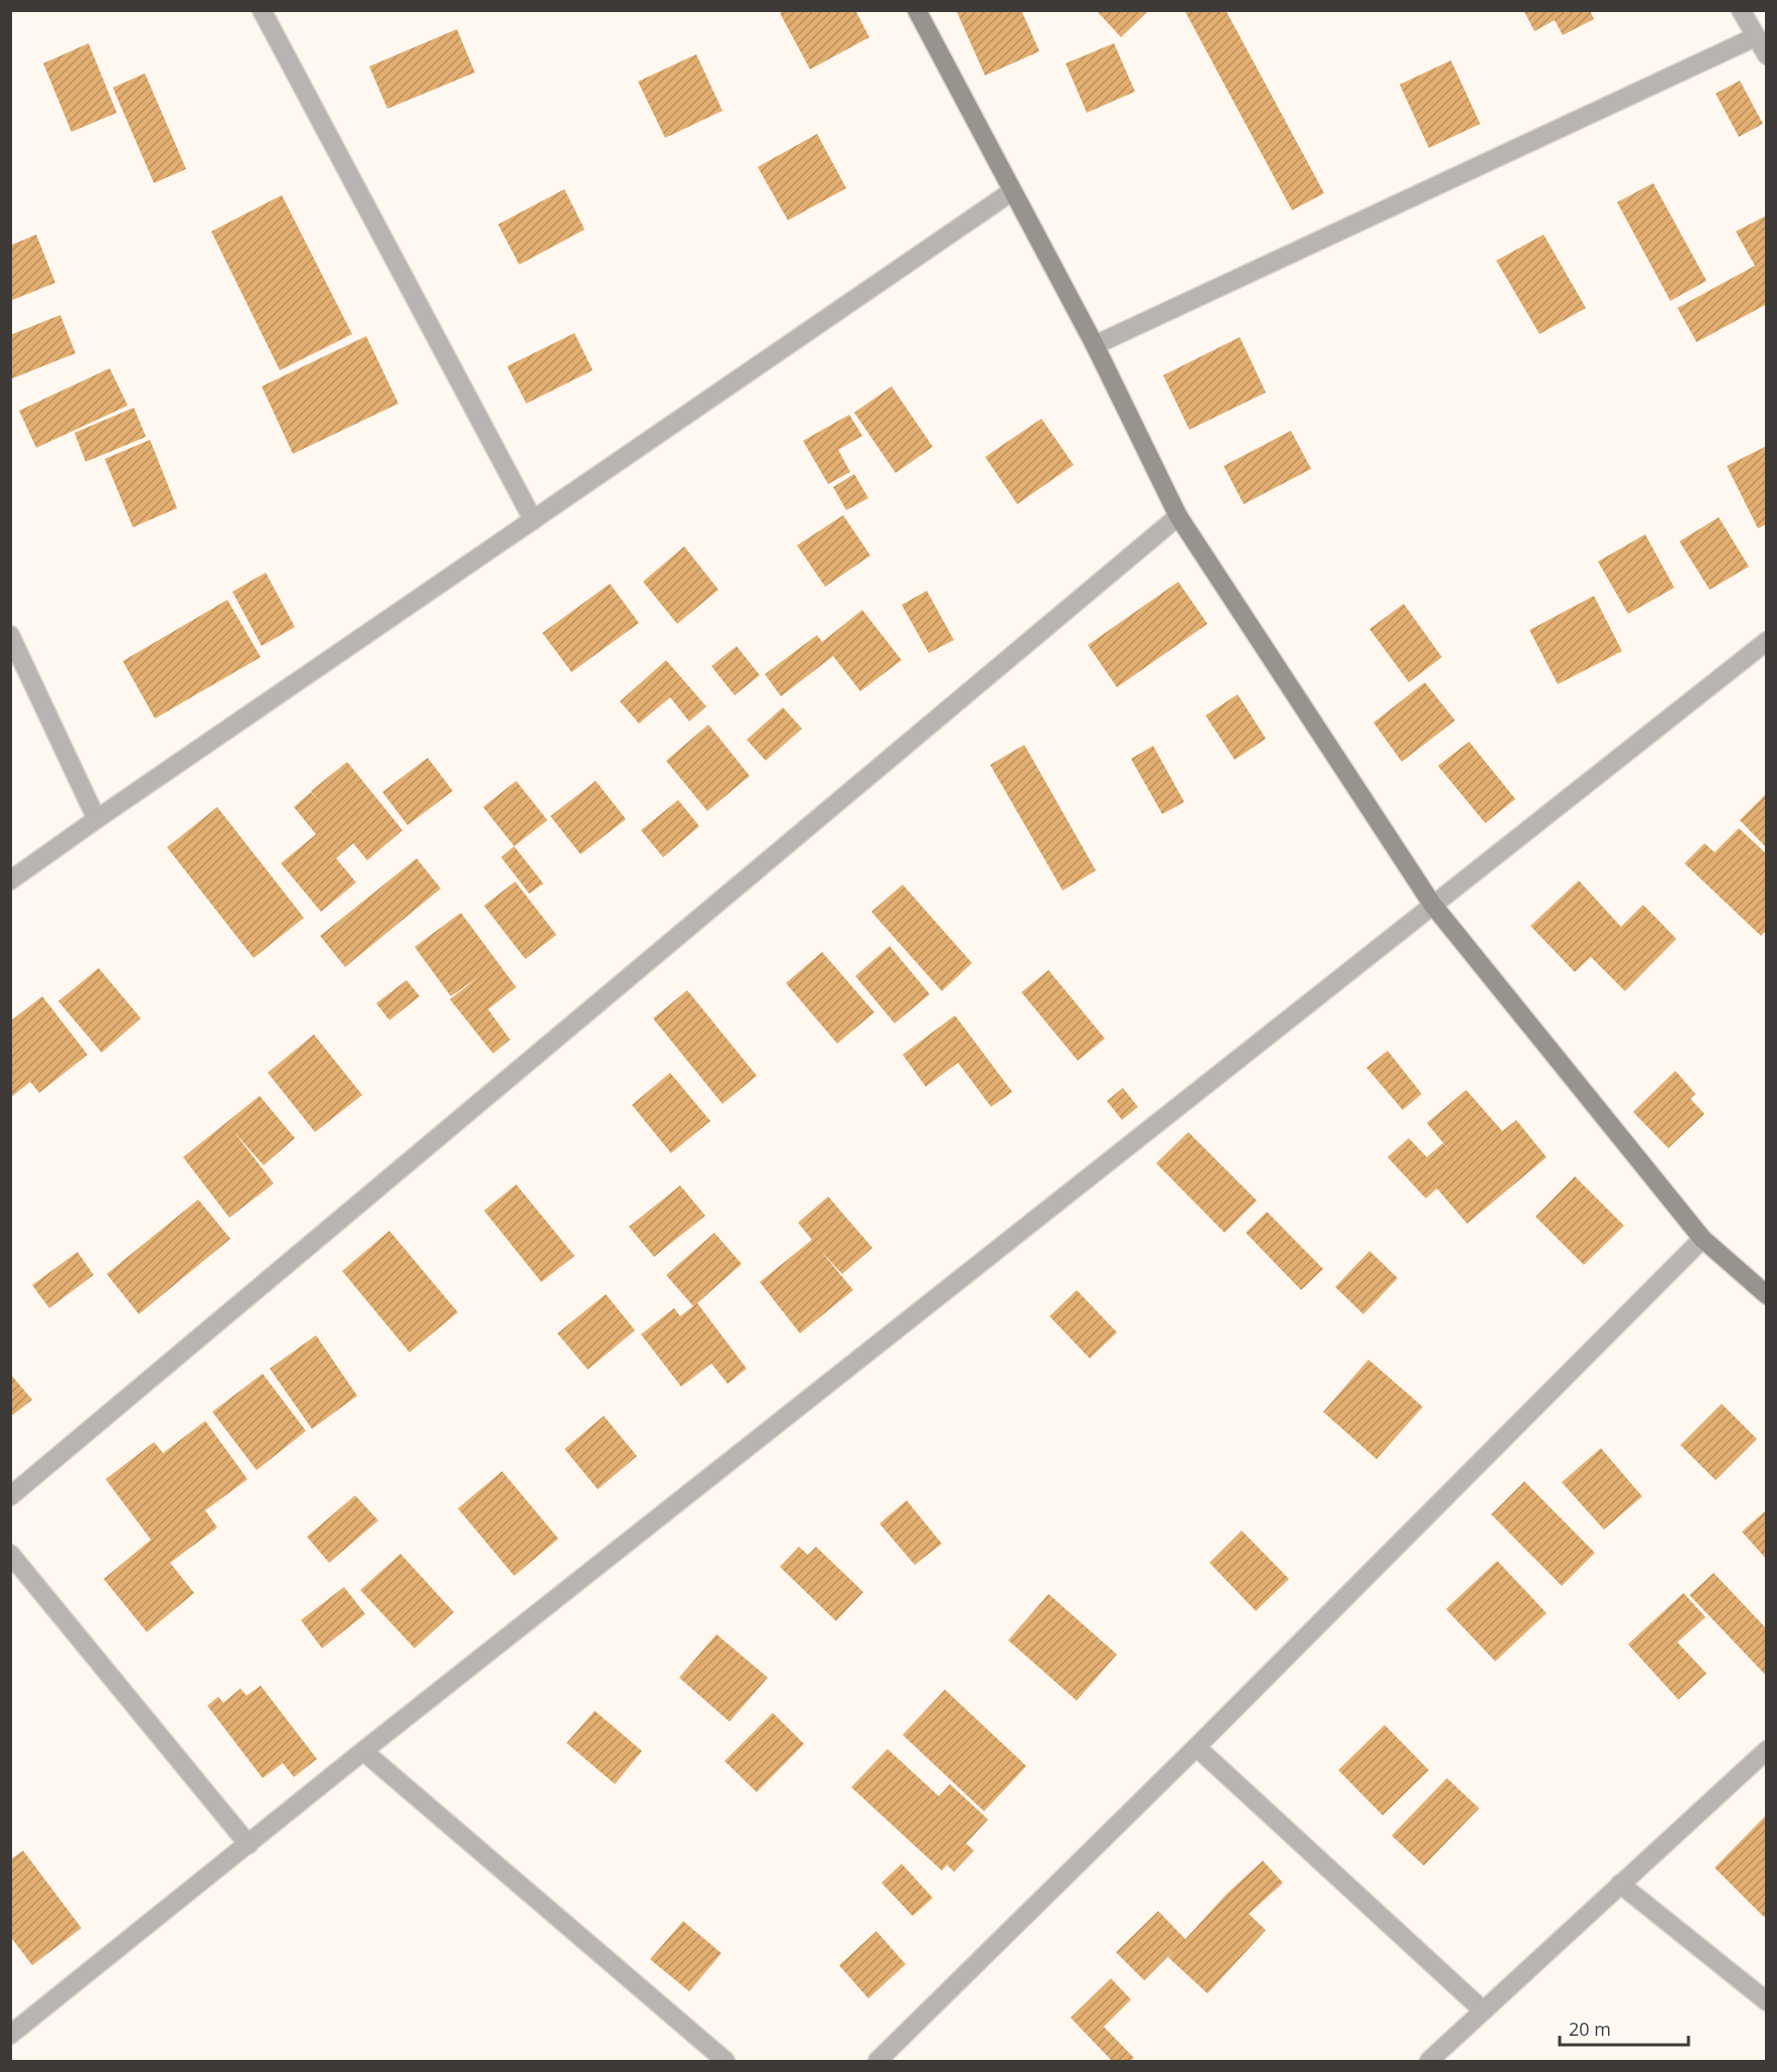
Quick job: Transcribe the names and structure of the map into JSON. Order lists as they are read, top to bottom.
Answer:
{
  "scale_bar": "20 m"
}
